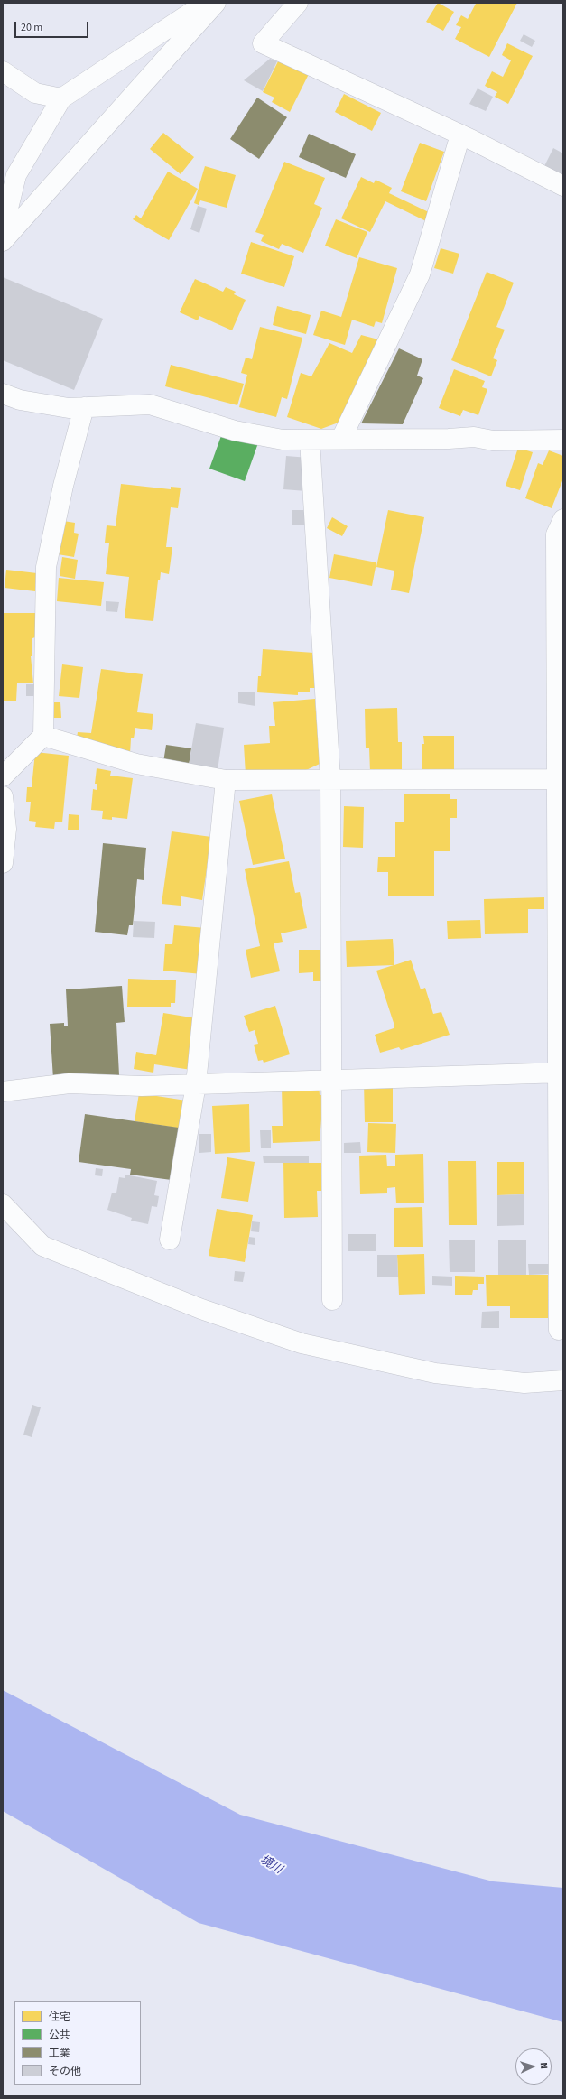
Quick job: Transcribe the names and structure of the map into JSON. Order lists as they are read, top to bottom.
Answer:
{
  "water": ["境川"],
  "legend": [
    "住宅",
    "公共",
    "工業",
    "その他"
  ],
  "scale_bar": "20 m",
  "north": "right"
}
